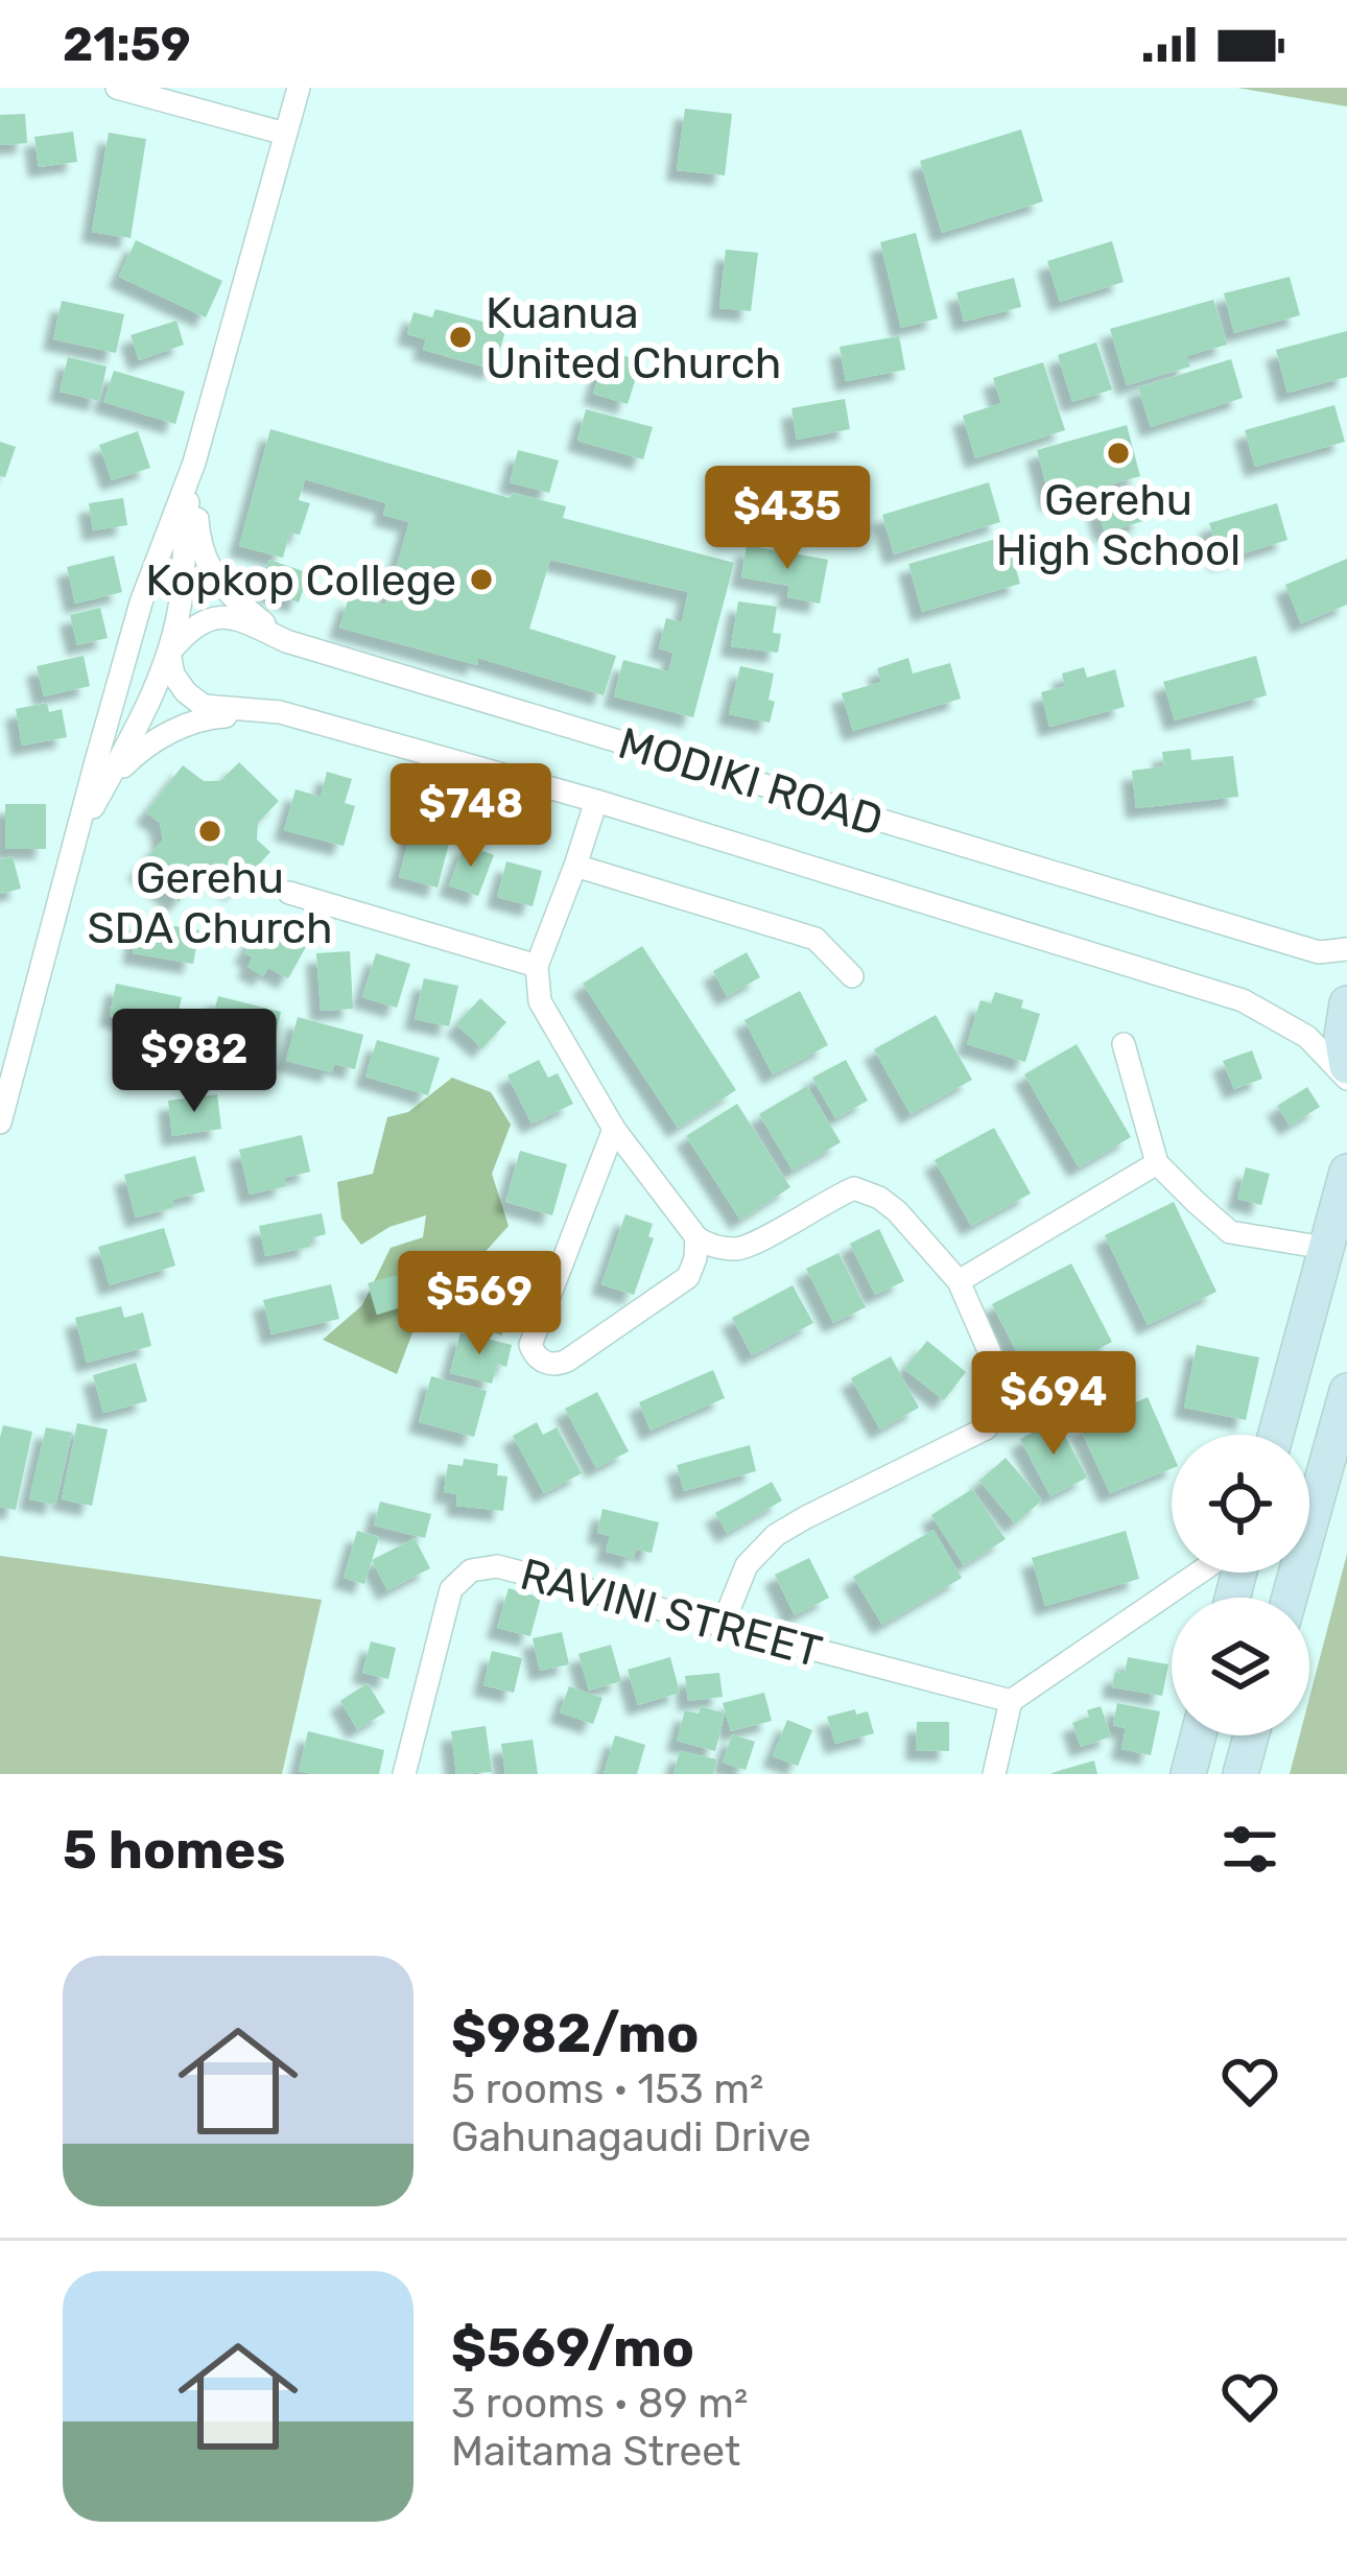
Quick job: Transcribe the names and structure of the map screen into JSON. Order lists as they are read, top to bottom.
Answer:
{
  "streets": {
    "street": ["MODIKI ROAD", "RAVINI STREET"]
  },
  "places": [
    "Kuanua United Church",
    "Gerehu High School",
    "Kopkop College",
    "Gerehu SDA Church"
  ],
  "page": {
    "status": "21:59",
    "price": [
      "$435",
      "$748",
      "$982",
      "$569",
      "$694"
    ],
    "heading": "5 homes",
    "list": [
      {
        "name": "$982/mo",
        "note": "5 rooms · 153 m² · Gahunagaudi Drive"
      },
      {
        "name": "$569/mo",
        "note": "3 rooms · 89 m² · Maitama Street"
      }
    ]
  }
}
